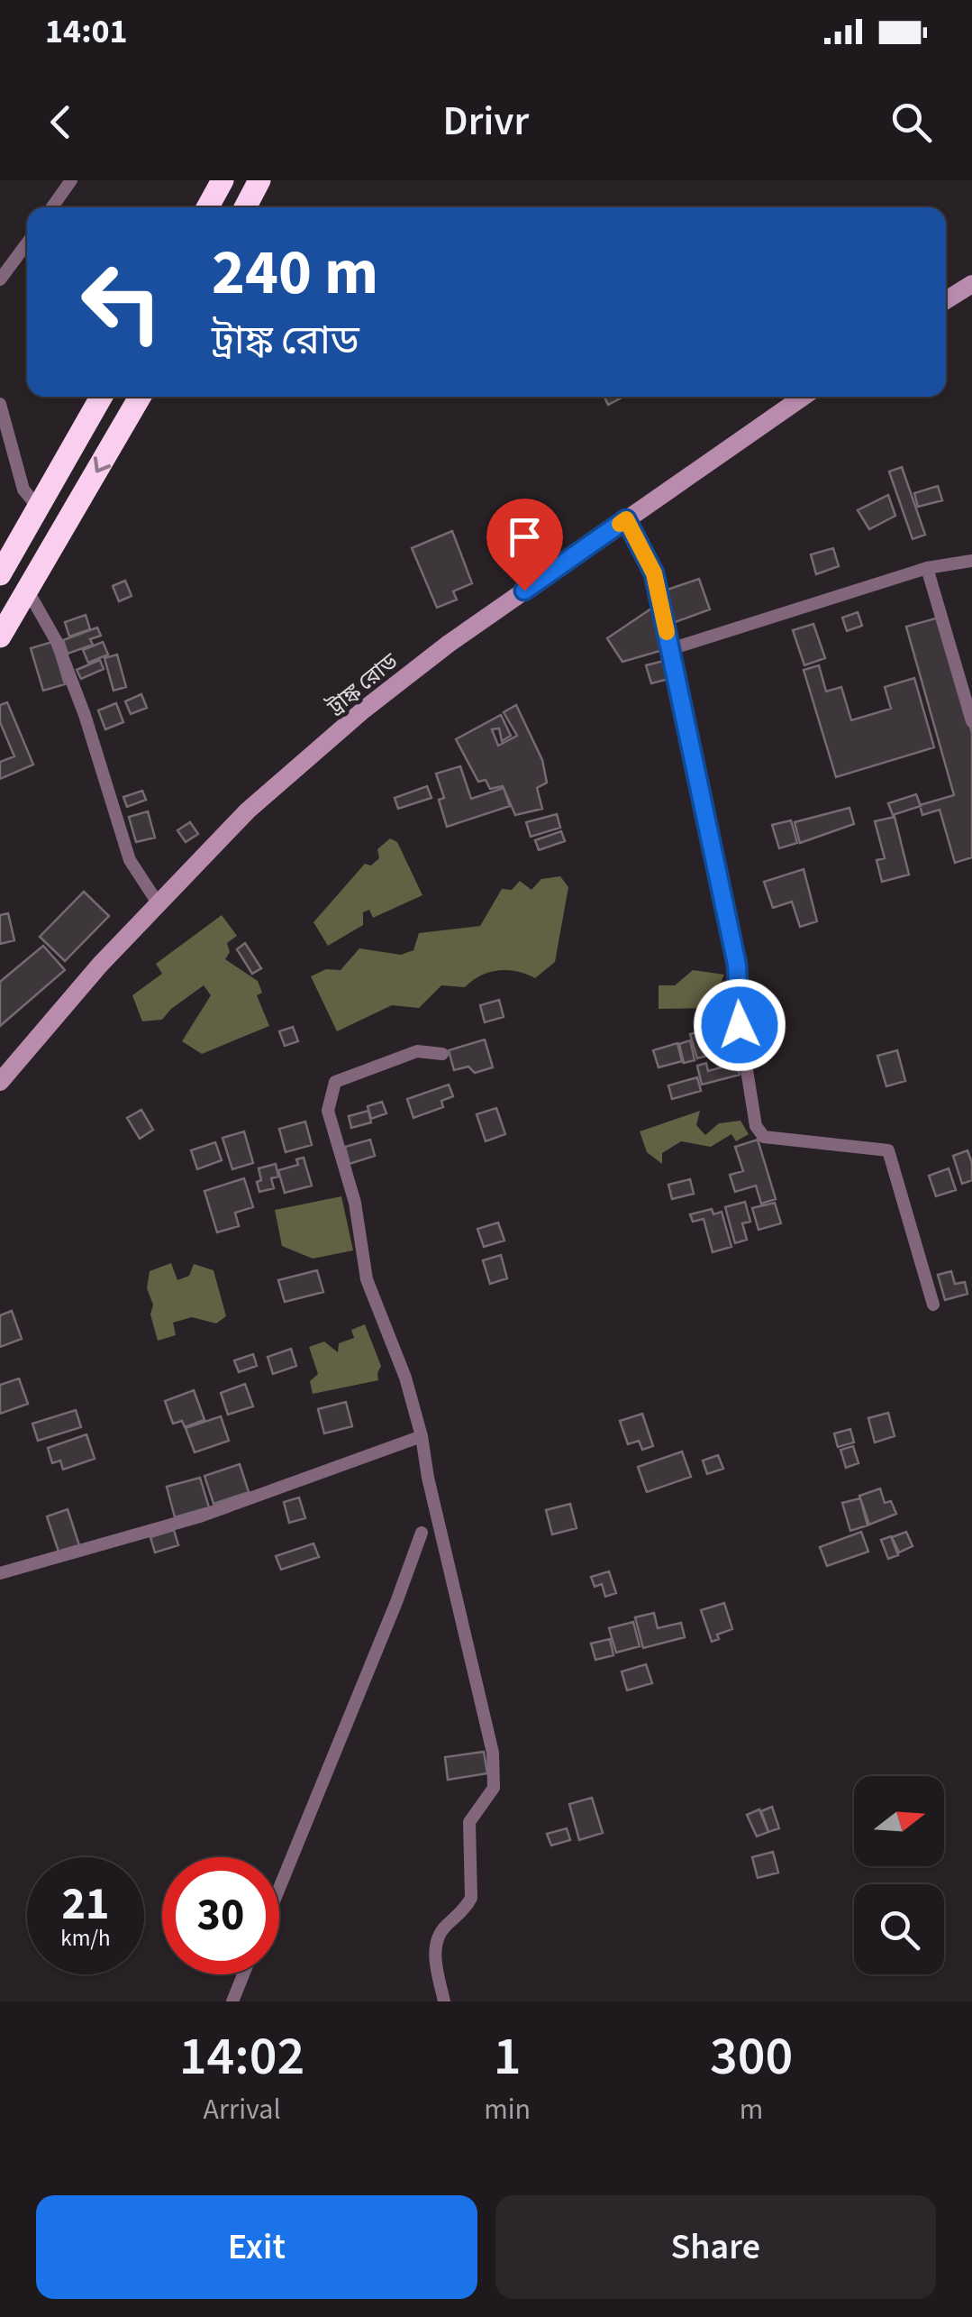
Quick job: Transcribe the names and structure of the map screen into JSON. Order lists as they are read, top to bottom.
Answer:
{
  "streets": {
    "main road": ["ট্রাঙ্ক রোড"]
  },
  "north": "right",
  "page": {
    "status": "14:01",
    "header": "Drivr",
    "turn": ["240 m", "ট্রাঙ্ক রোড"],
    "speed": "21 km/h",
    "limit": "30",
    "eta": [
      "14:02",
      "Arrival",
      "1",
      "min",
      "300",
      "m"
    ],
    "buttons": ["Exit", "Share"]
  }
}
